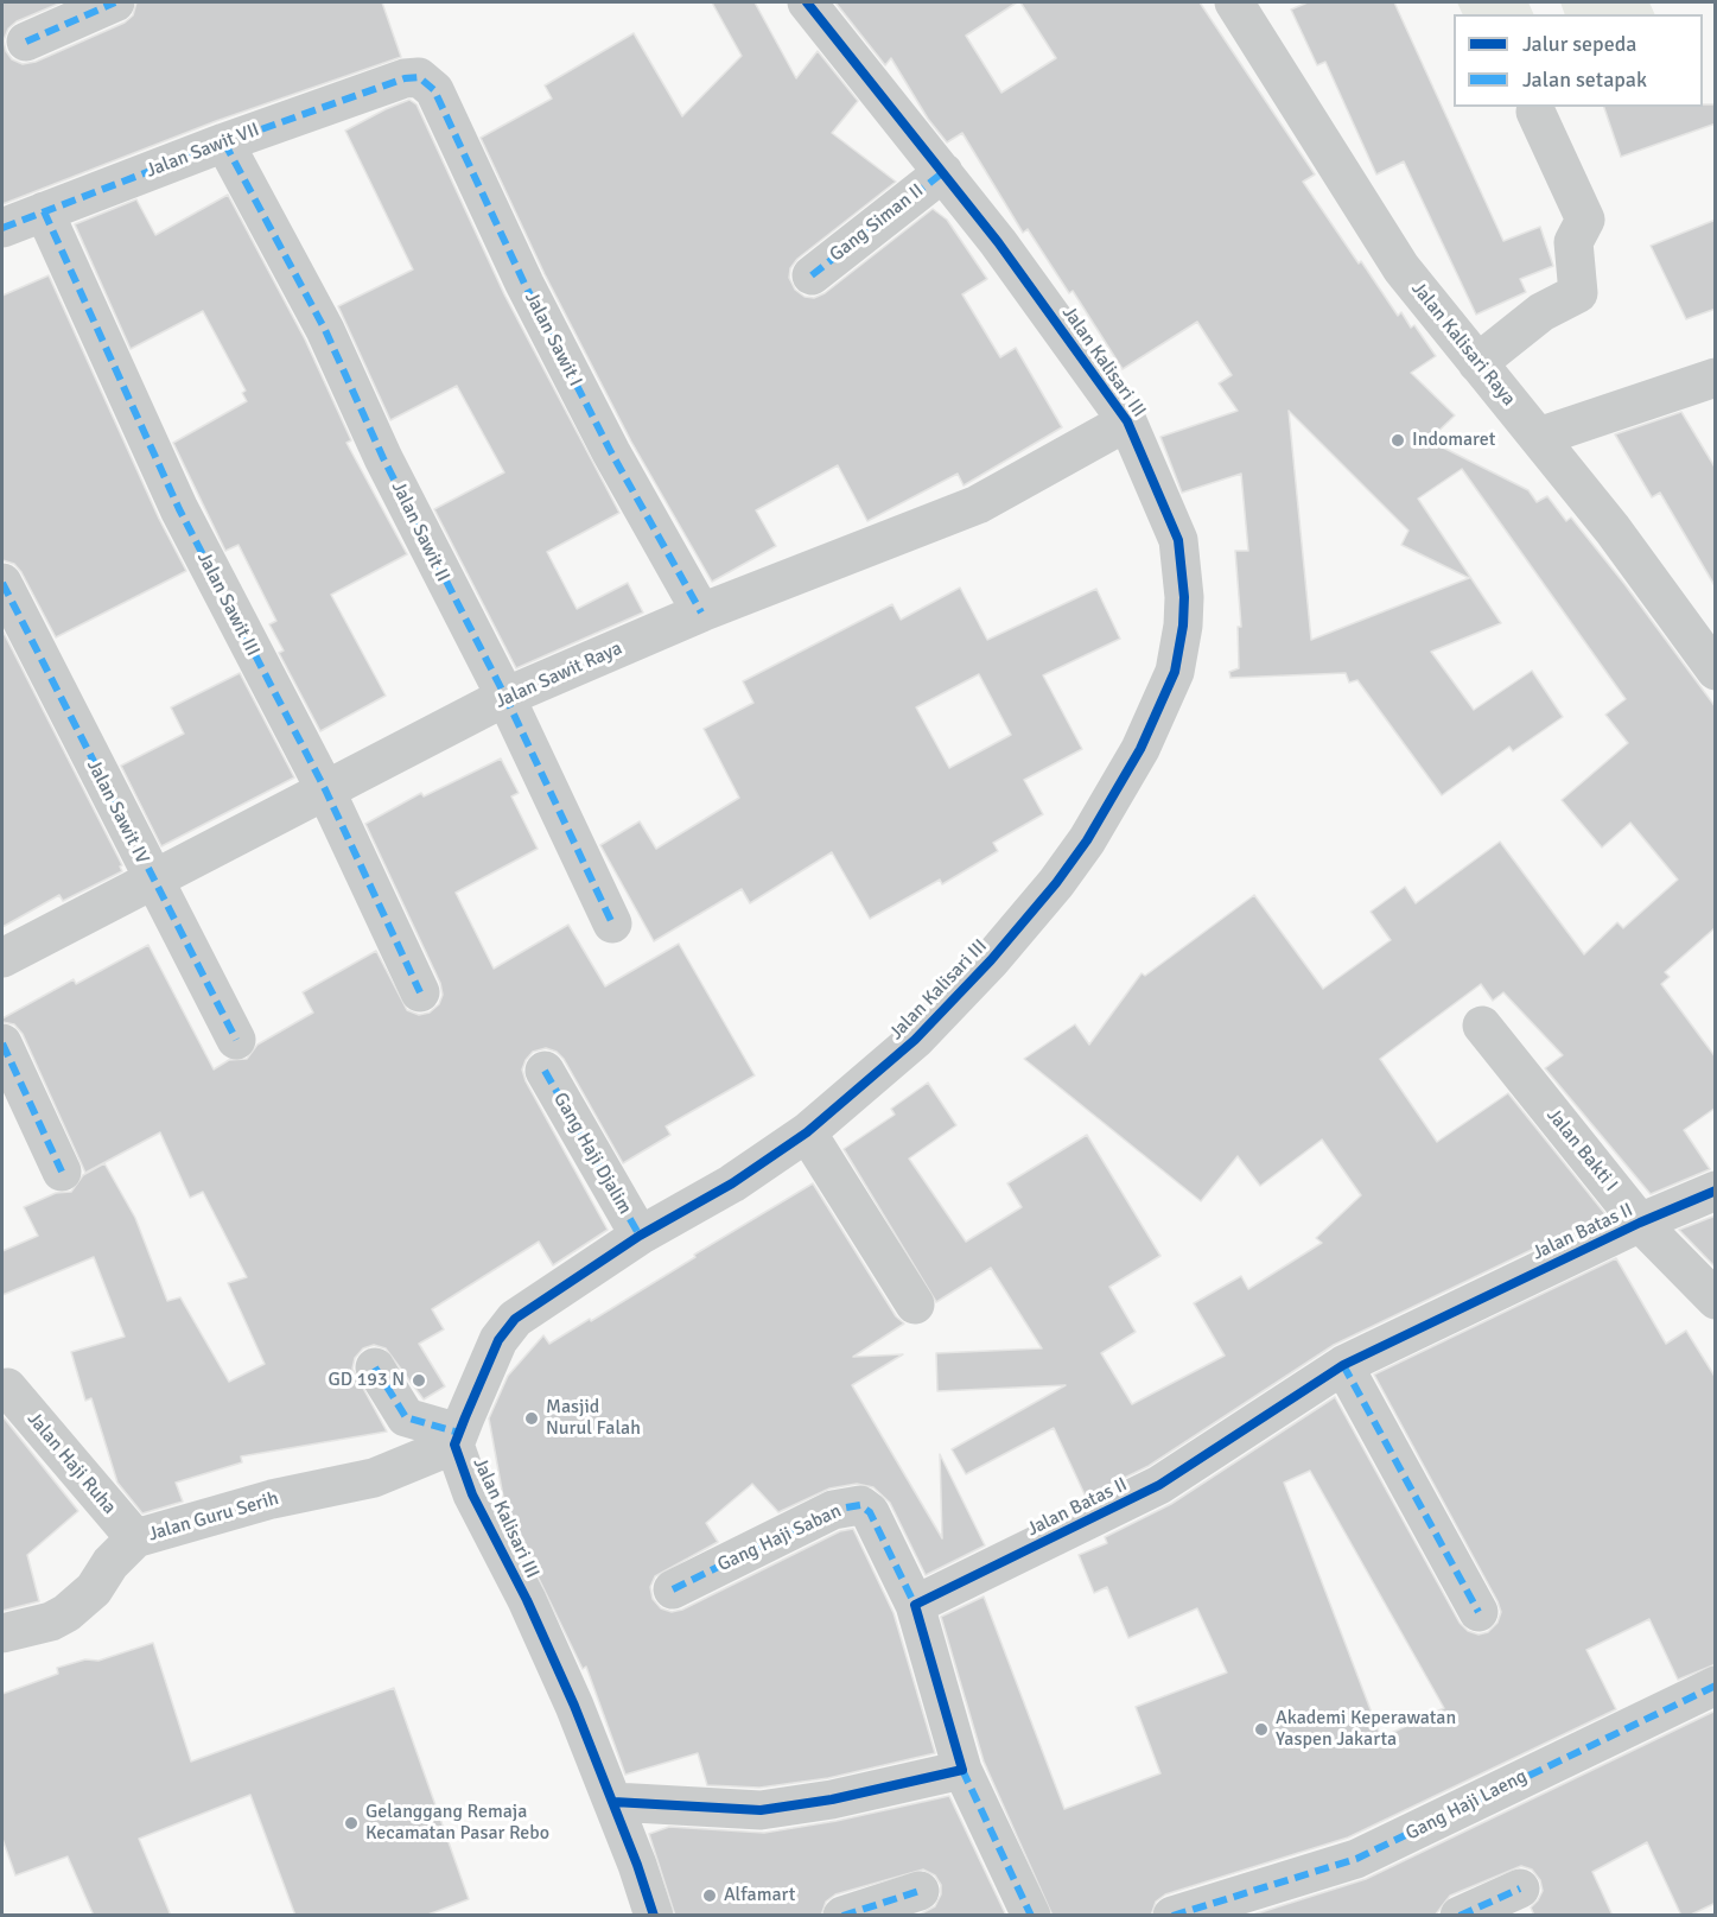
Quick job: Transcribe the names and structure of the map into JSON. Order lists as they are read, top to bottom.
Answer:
{
  "streets": {
    "street": [
      "Jalan Sawit VII",
      "Gang Siman II",
      "Jalan Sawit I",
      "Jalan Kalisari Raya",
      "Jalan Kalisari III",
      "Jalan Sawit II",
      "Jalan Sawit III",
      "Jalan Sawit Raya",
      "Jalan Sawit IV",
      "Jalan Bakti I",
      "Gang Haji Djalim",
      "Jalan Batas II",
      "Jalan Haji Ruha",
      "Jalan Guru Serih",
      "Gang Haji Saban",
      "Gang Haji Laeng"
    ]
  },
  "crossings": [
    ["Jalan Sawit VII", "Jalan Sawit I"],
    ["Jalan Sawit VII", "Jalan Sawit II"],
    ["Jalan Sawit VII", "Jalan Sawit III"],
    ["Gang Siman II", "Jalan Kalisari III"],
    ["Jalan Sawit I", "Jalan Sawit Raya"],
    ["Jalan Kalisari III", "Jalan Sawit Raya"],
    ["Jalan Kalisari III", "Gang Haji Djalim"],
    ["Jalan Kalisari III", "Jalan Guru Serih"],
    ["Jalan Sawit II", "Jalan Sawit Raya"],
    ["Jalan Sawit III", "Jalan Sawit Raya"],
    ["Jalan Sawit Raya", "Jalan Sawit IV"],
    ["Jalan Bakti I", "Jalan Batas II"],
    ["Jalan Batas II", "Gang Haji Saban"],
    ["Jalan Haji Ruha", "Jalan Guru Serih"]
  ],
  "places": [
    "Indomaret",
    "GD 193 N",
    "Masjid Nurul Falah",
    "Akademi Keperawatan Yaspen Jakarta",
    "Gelanggang Remaja Kecamatan Pasar Rebo",
    "Alfamart"
  ],
  "legend": ["Jalur sepeda", "Jalan setapak"]
}
